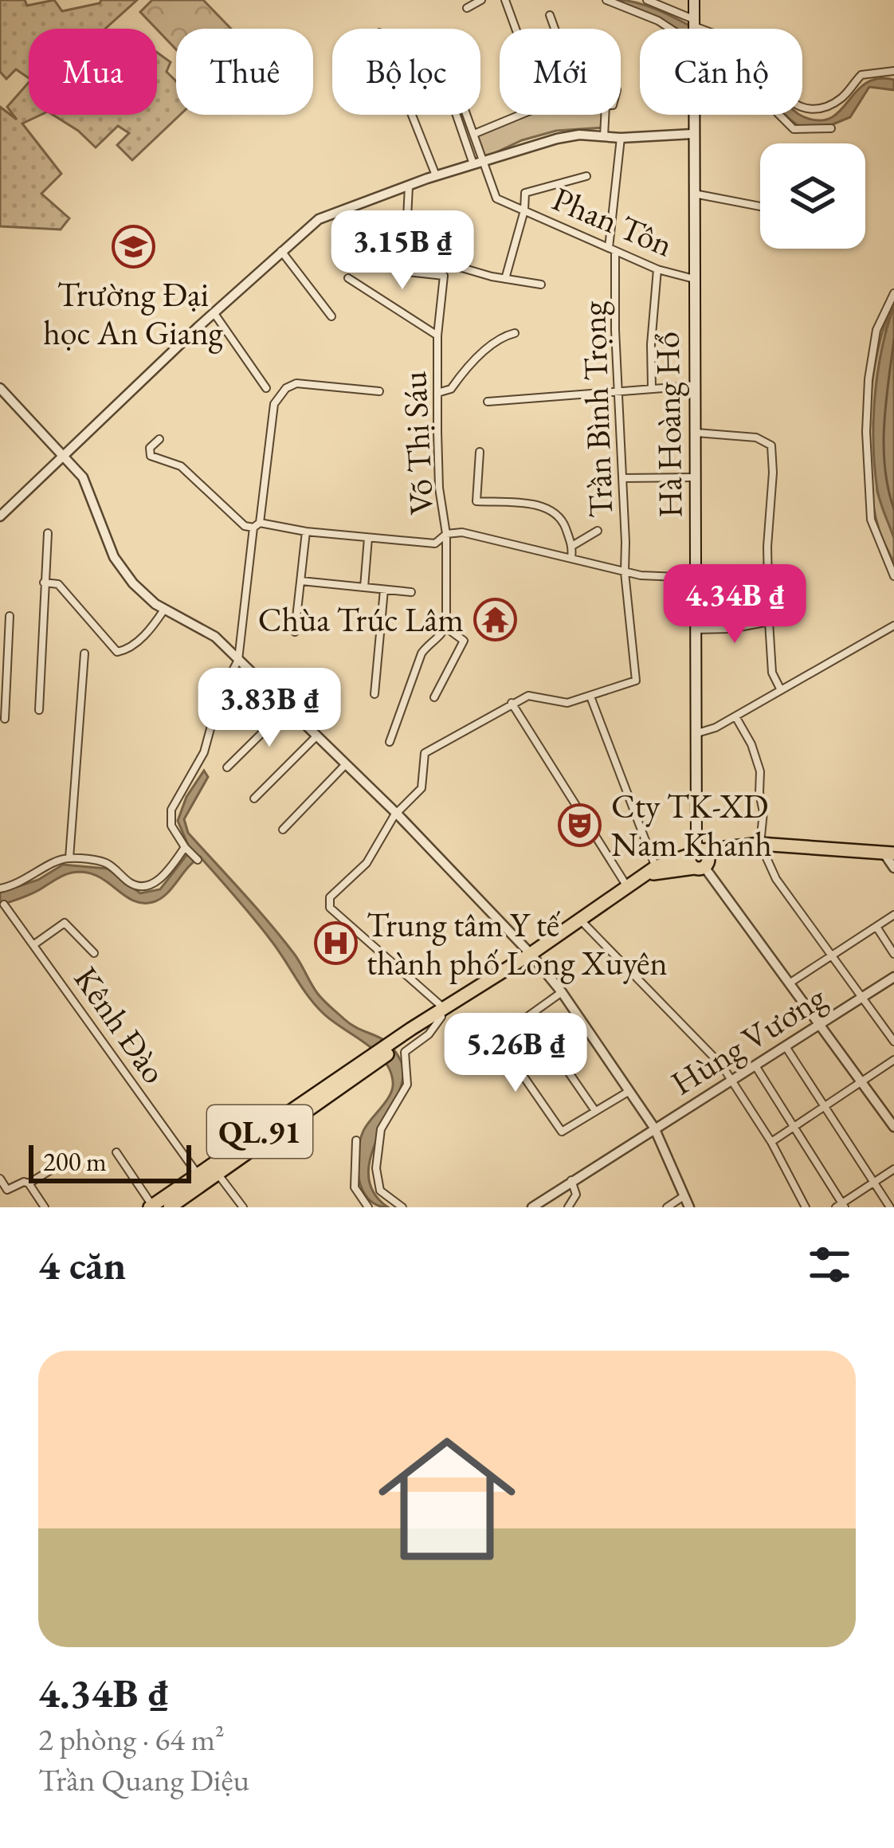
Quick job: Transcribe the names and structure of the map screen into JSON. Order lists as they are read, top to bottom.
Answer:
{
  "streets": {
    "highway": ["QL.91"],
    "main road": ["Hà Hoàng Hổ"],
    "street": [
      "Phan Tôn",
      "Trần Bình Trọng",
      "Võ Thị Sáu",
      "Kênh Đào",
      "Hùng Vương"
    ]
  },
  "crossings": [
    ["Phan Tôn", "Trần Bình Trọng"],
    ["Phan Tôn", "Hà Hoàng Hổ"],
    ["Trần Bình Trọng", "Võ Thị Sáu"],
    ["Hà Hoàng Hổ", "Võ Thị Sáu"],
    ["Hà Hoàng Hổ", "QL.91"],
    ["Kênh Đào", "QL.91"]
  ],
  "places": {
    "school or university": ["Trường Đại học An Giang"],
    "temple": ["Chùa Trúc Lâm"],
    "theatre": ["Cty TK-XD Nam Khanh"],
    "hospital": ["Trung tâm Y tế thành phố Long Xuyên"]
  },
  "scale_bar": "200 m",
  "page": {
    "chip": [
      "Mua",
      "Thuê",
      "Bộ lọc",
      "Mới",
      "Căn hộ"
    ],
    "price": [
      "3.15B ₫",
      "4.34B ₫",
      "3.83B ₫",
      "5.26B ₫"
    ],
    "scale": "200 m",
    "heading": "4 căn",
    "list": [
      {
        "name": "4.34B ₫",
        "note": "2 phòng · 64 m² · Trần Quang Diệu"
      }
    ]
  }
}
